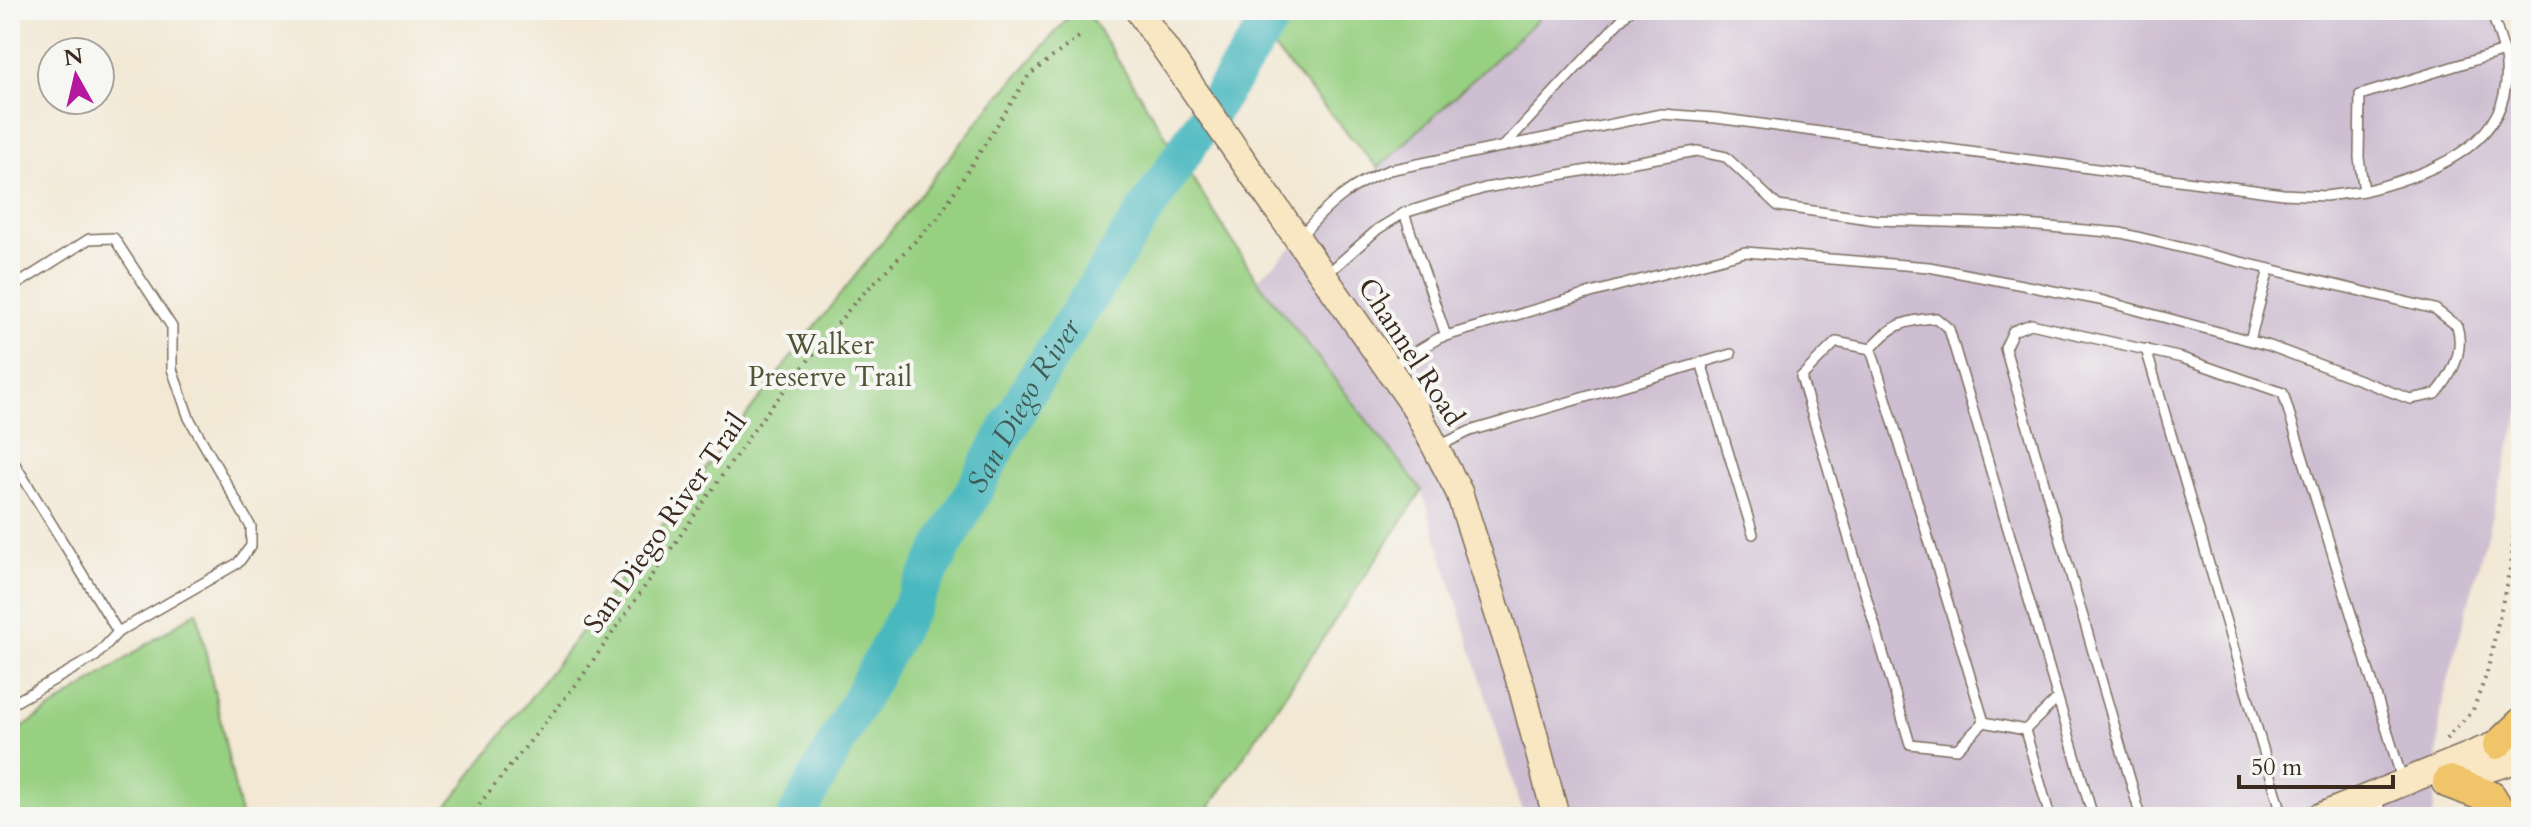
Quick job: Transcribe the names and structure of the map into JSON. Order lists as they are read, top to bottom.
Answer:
{
  "streets": {
    "main road": ["Channel Road"],
    "path": ["San Diego River Trail"]
  },
  "water": ["San Diego River"],
  "parks": ["Walker Preserve Trail"],
  "scale_bar": "50 m",
  "north": "top"
}
